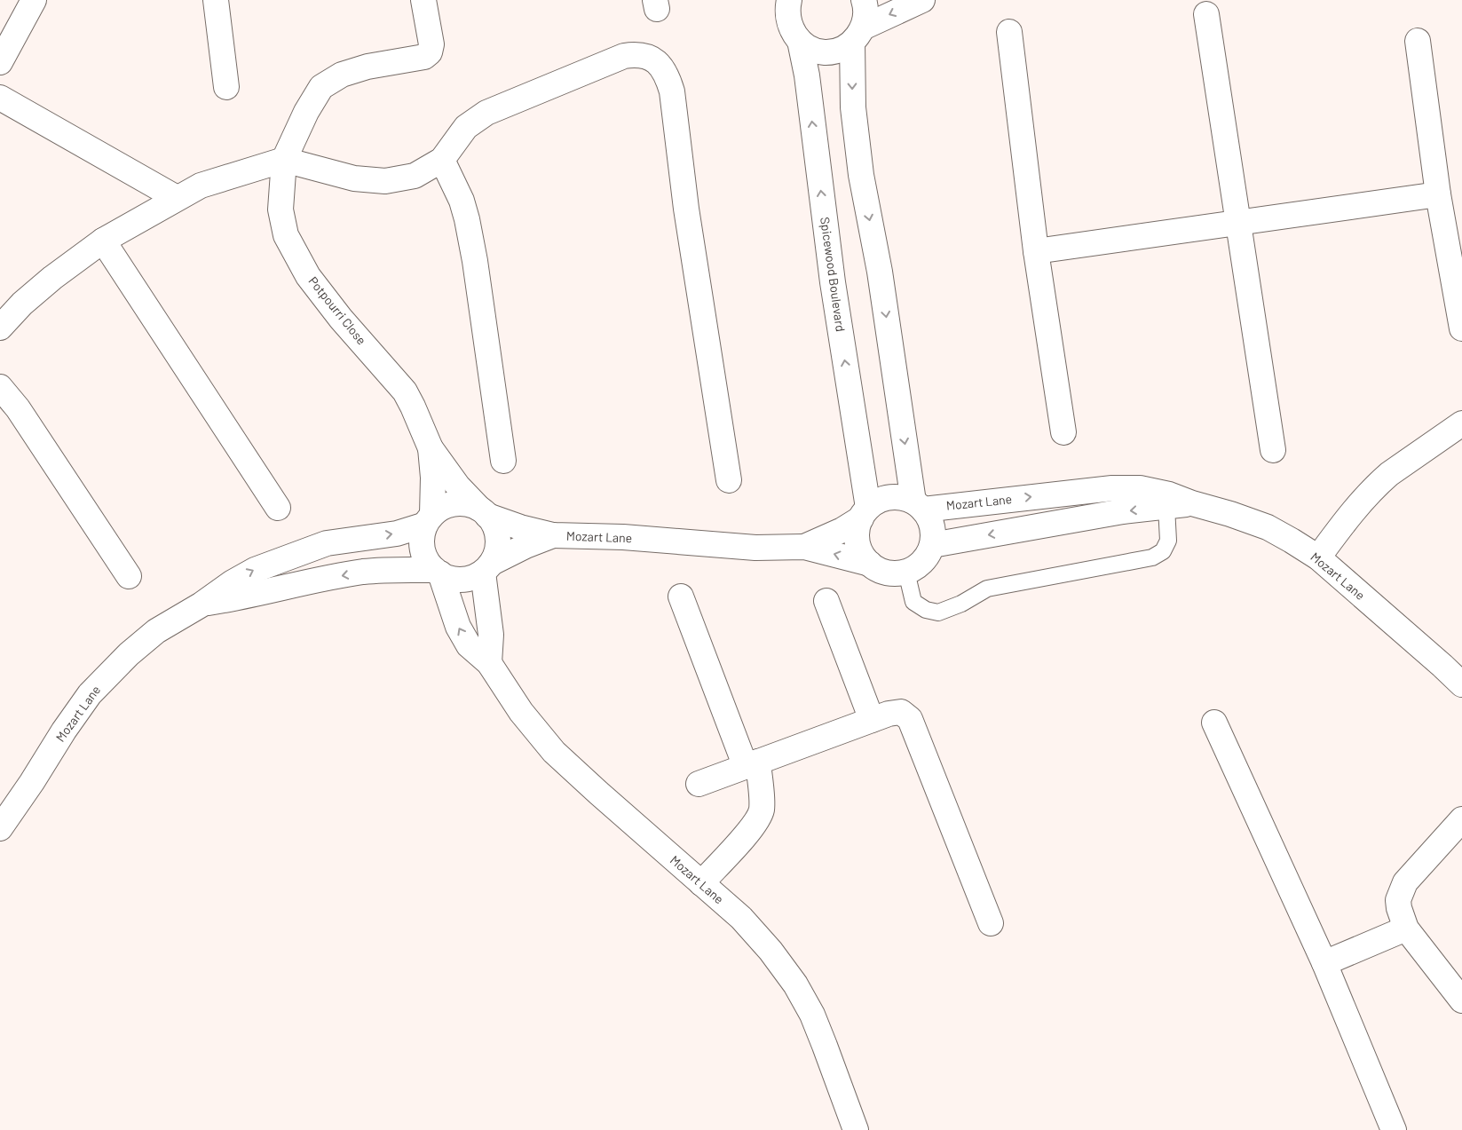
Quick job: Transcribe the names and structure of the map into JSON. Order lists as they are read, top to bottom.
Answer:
{
  "streets": {
    "street": ["Spicewood Boulevard", "Potpourri Close", "Mozart Lane"]
  },
  "crossings": [
    ["Spicewood Boulevard", "Mozart Lane"],
    ["Potpourri Close", "Mozart Lane"]
  ]
}
